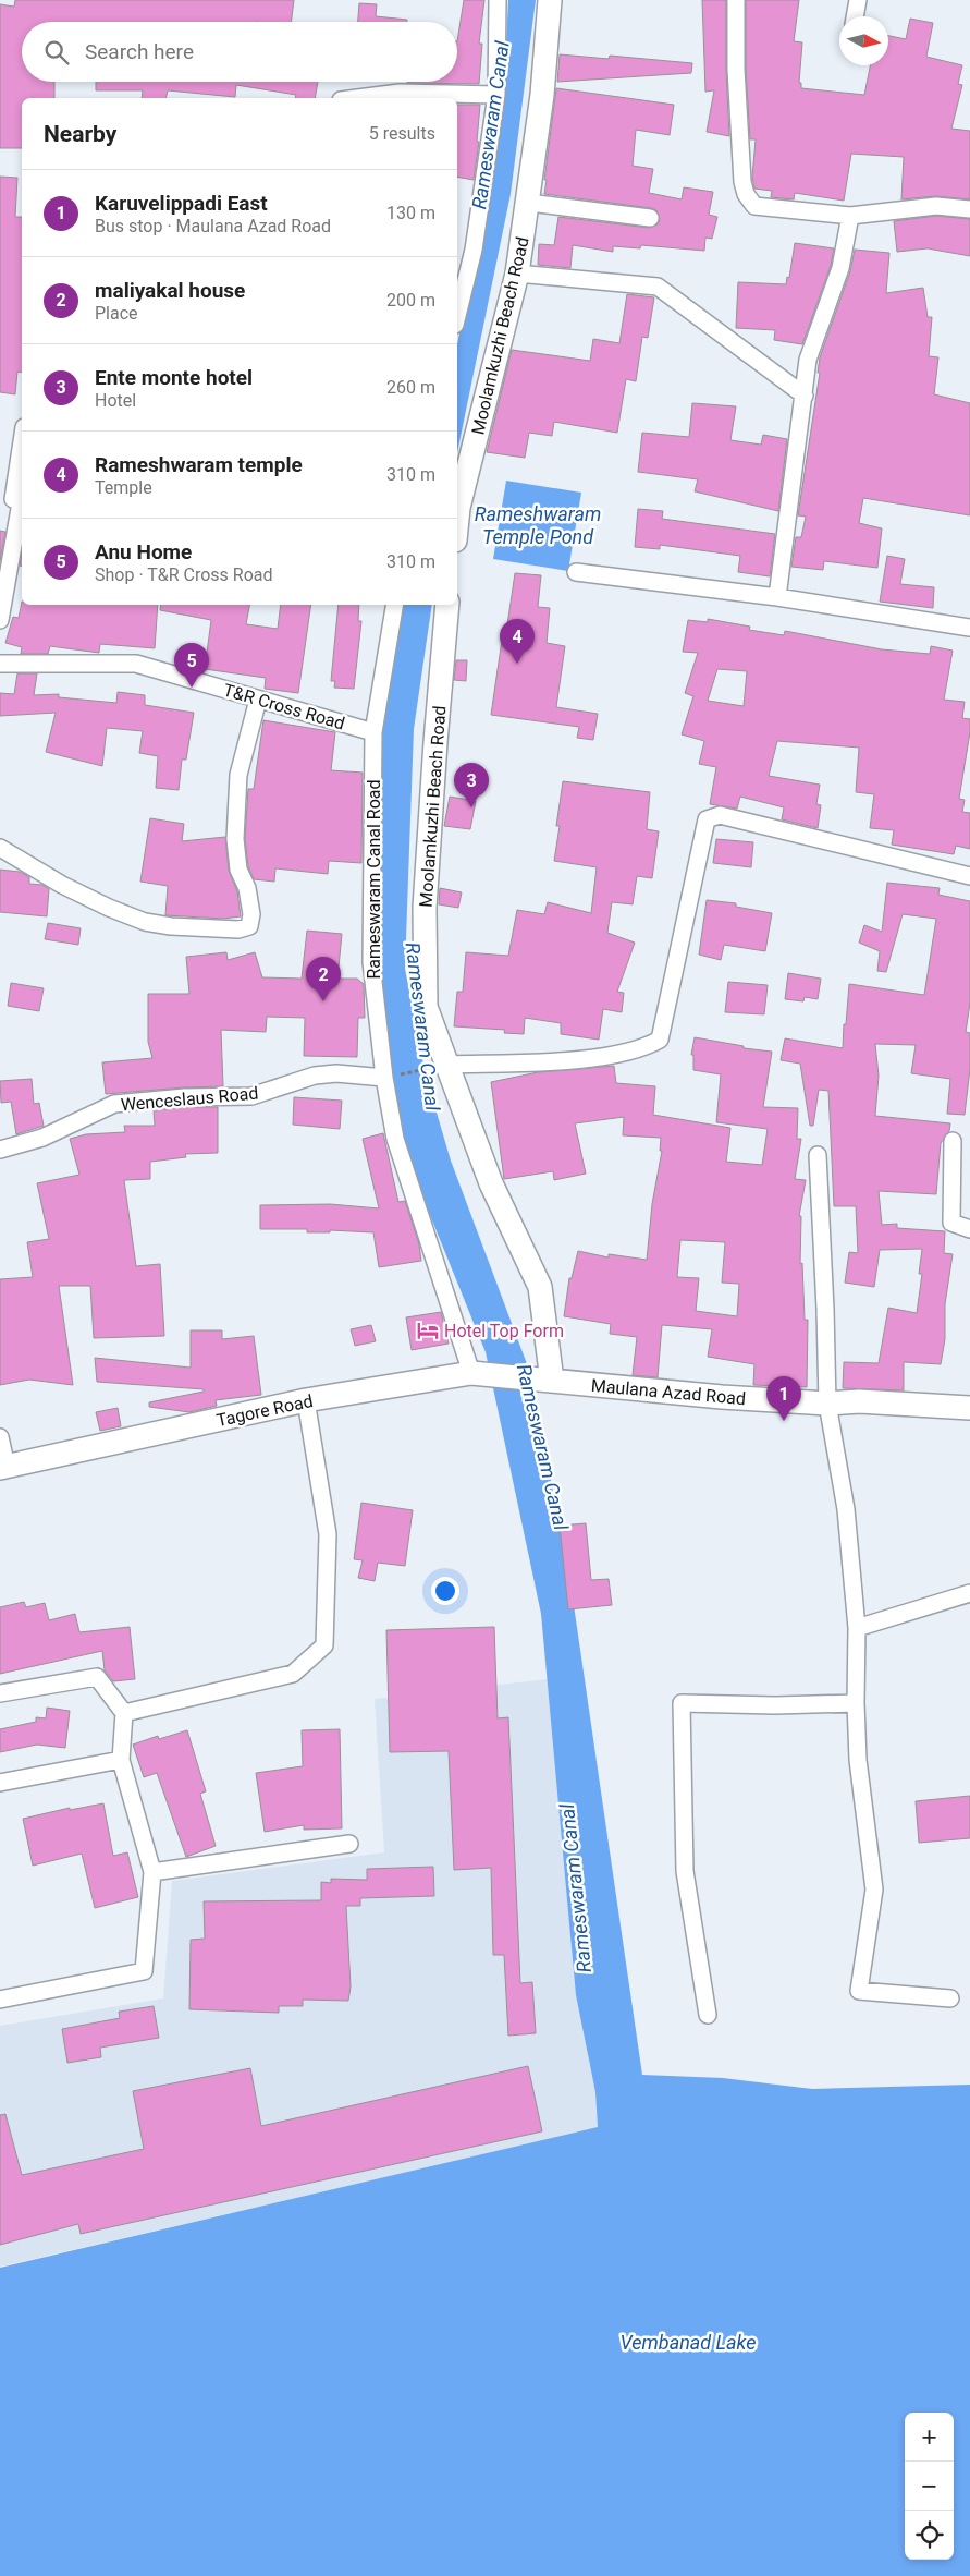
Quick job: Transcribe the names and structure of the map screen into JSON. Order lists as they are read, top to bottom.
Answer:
{
  "streets": {
    "street": [
      "Moolamkuzhi Beach Road",
      "T&R Cross Road",
      "Rameswaram Canal Road",
      "Wenceslaus Road",
      "Maulana Azad Road",
      "Tagore Road"
    ]
  },
  "crossings": [
    ["Moolamkuzhi Beach Road", "Maulana Azad Road"],
    ["Moolamkuzhi Beach Road", "Tagore Road"],
    ["T&R Cross Road", "Rameswaram Canal Road"],
    ["Rameswaram Canal Road", "Wenceslaus Road"],
    ["Rameswaram Canal Road", "Tagore Road"],
    ["Maulana Azad Road", "Tagore Road"]
  ],
  "water": ["Rameswaram Canal", "Rameshwaram Temple Pond", "Vembanad Lake"],
  "places": {
    "hotel": ["Hotel Top Form"]
  },
  "north": "right",
  "page": {
    "search": "Search here",
    "heading": ["Nearby", "5 results"],
    "list": [
      {
        "mark": "1",
        "name": "Karuvelippadi East",
        "note": "Bus stop · Maulana Azad Road",
        "value": "130 m"
      },
      {
        "mark": "2",
        "name": "maliyakal house",
        "note": "Place",
        "value": "200 m"
      },
      {
        "mark": "3",
        "name": "Ente monte hotel",
        "note": "Hotel",
        "value": "260 m"
      },
      {
        "mark": "4",
        "name": "Rameshwaram temple",
        "note": "Temple",
        "value": "310 m"
      },
      {
        "mark": "5",
        "name": "Anu Home",
        "note": "Shop · T&R Cross Road",
        "value": "310 m"
      }
    ],
    "pins": [
      "4",
      "5",
      "3",
      "2",
      "1"
    ],
    "map_buttons": ["+", "−"]
  }
}
